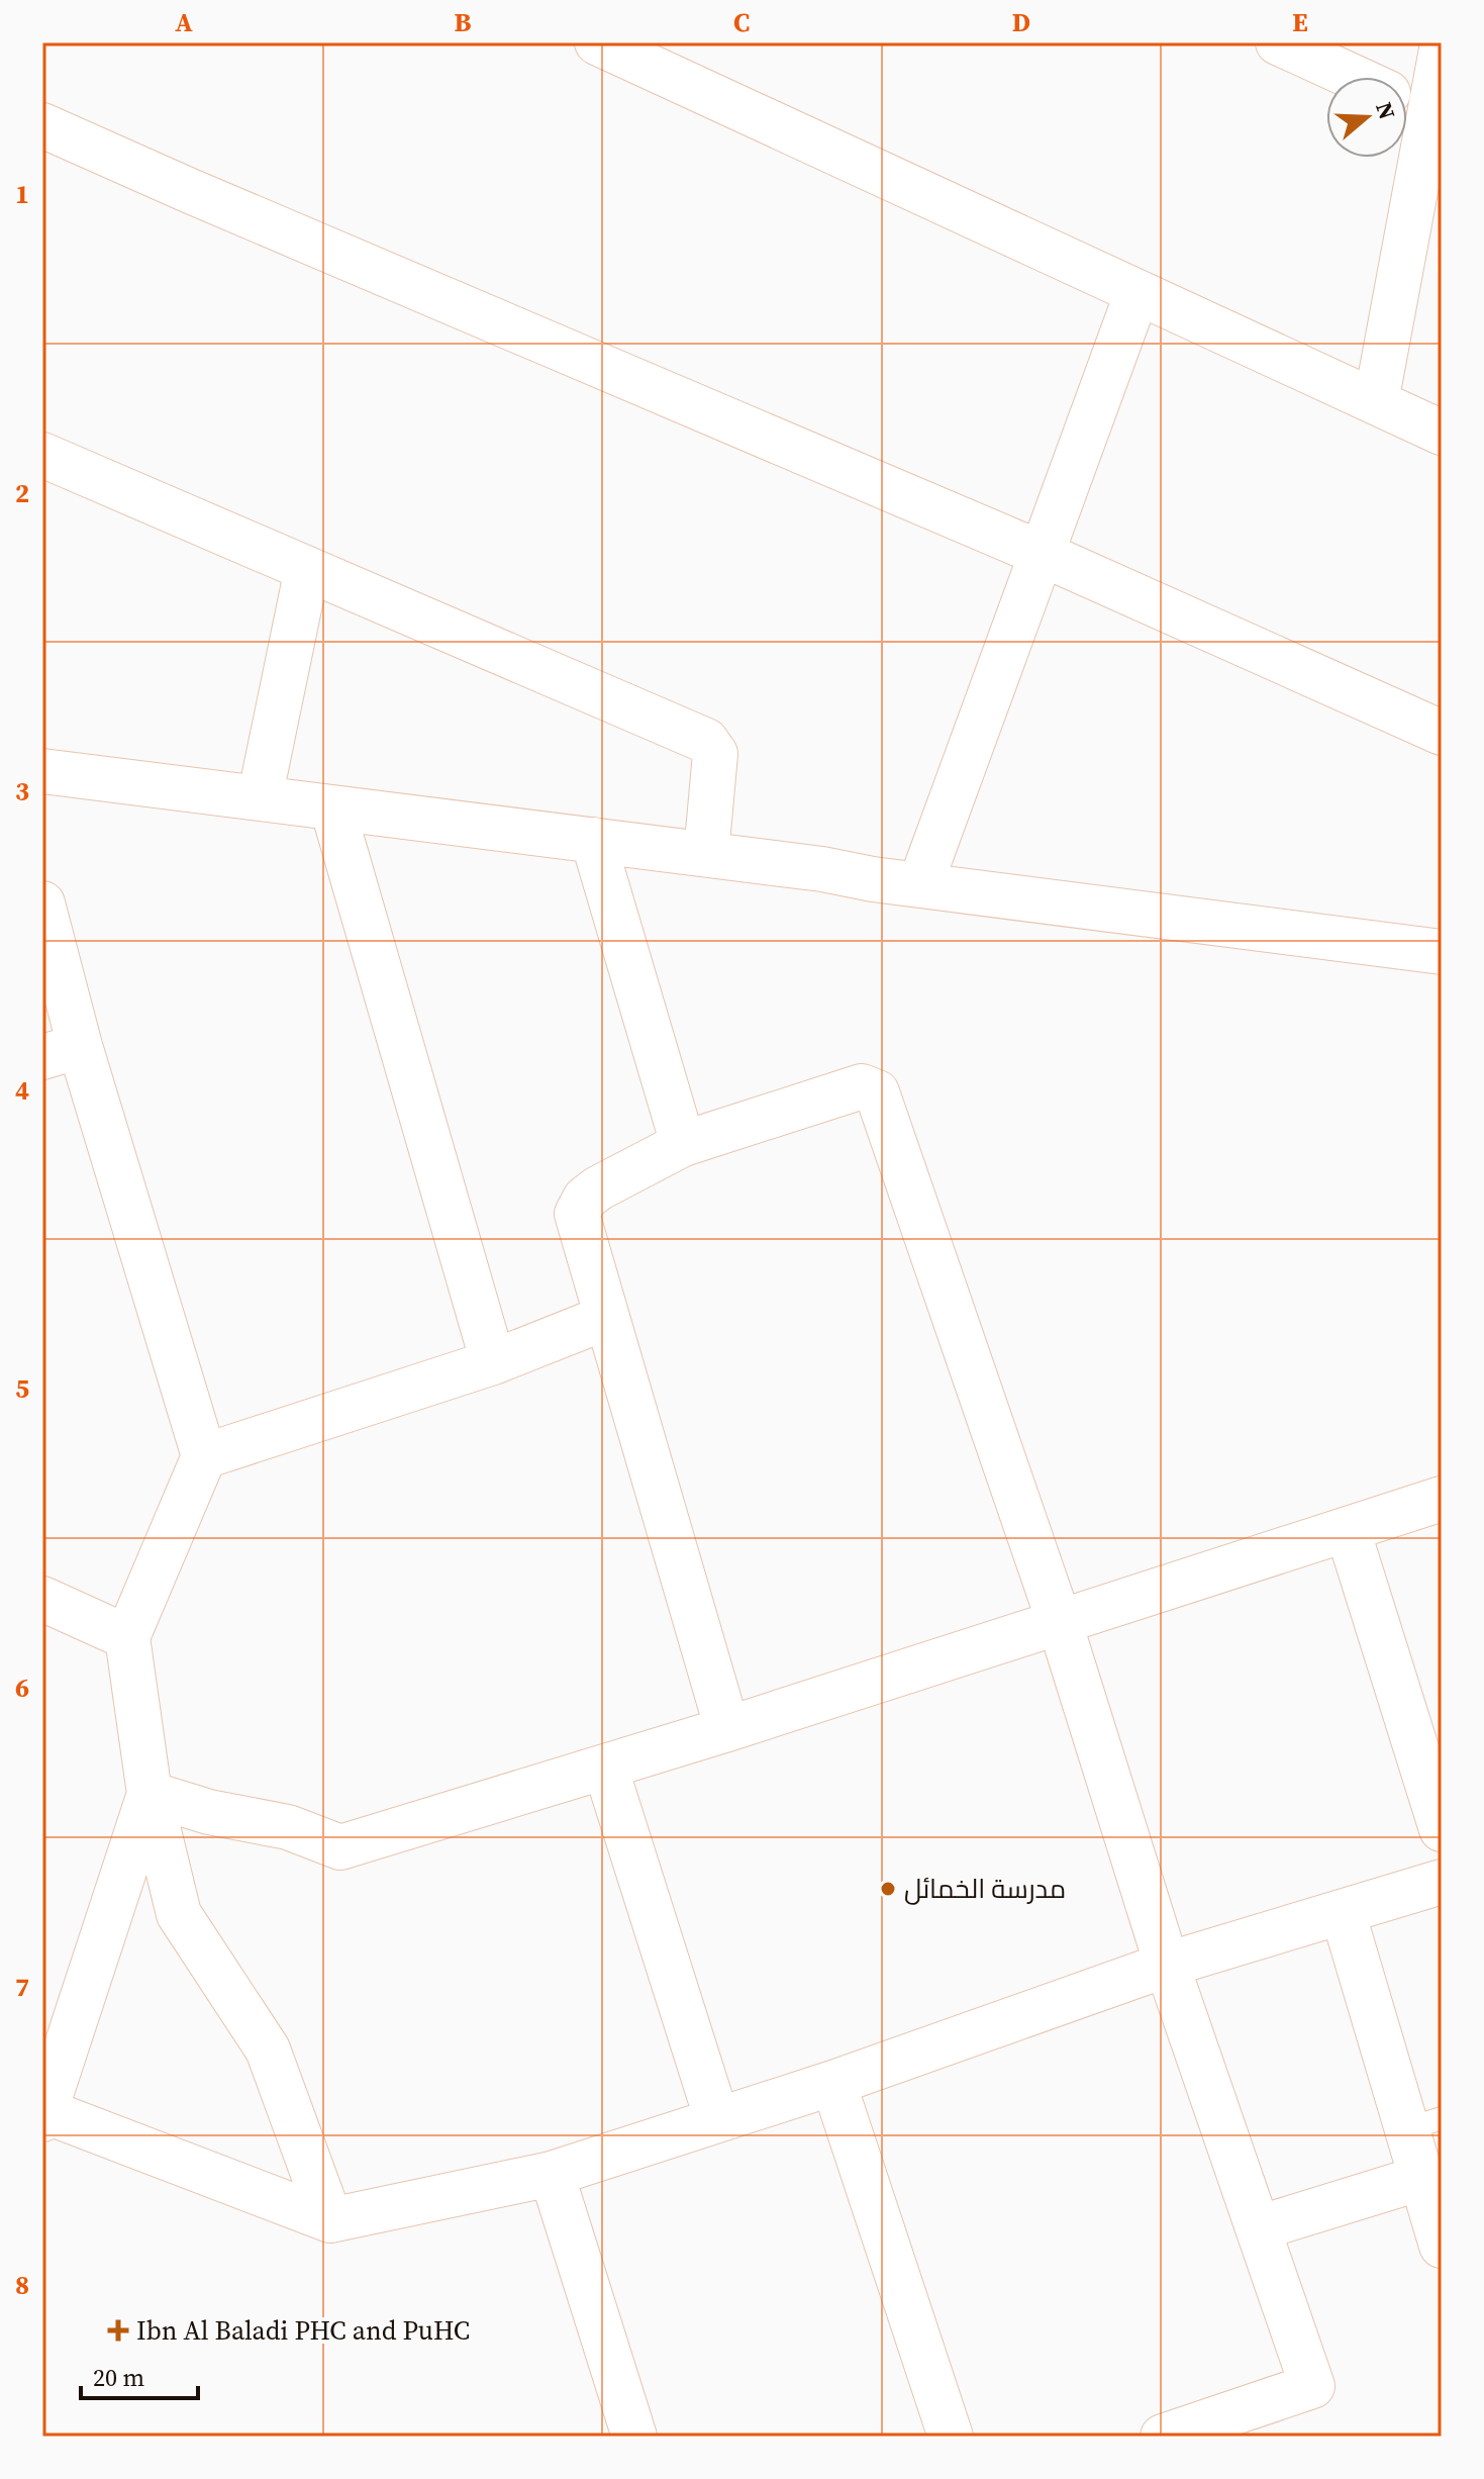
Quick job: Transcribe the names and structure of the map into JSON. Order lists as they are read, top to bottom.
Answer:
{
  "places": {
    "other": ["مدرسة الخمائل"],
    "health": ["Ibn Al Baladi PHC and PuHC"]
  },
  "scale_bar": "20 m",
  "north": "right",
  "grid": {
    "columns": [
      "A",
      "B",
      "C",
      "D",
      "E"
    ],
    "rows": [
      "1",
      "2",
      "3",
      "4",
      "5",
      "6",
      "7",
      "8"
    ]
  }
}
